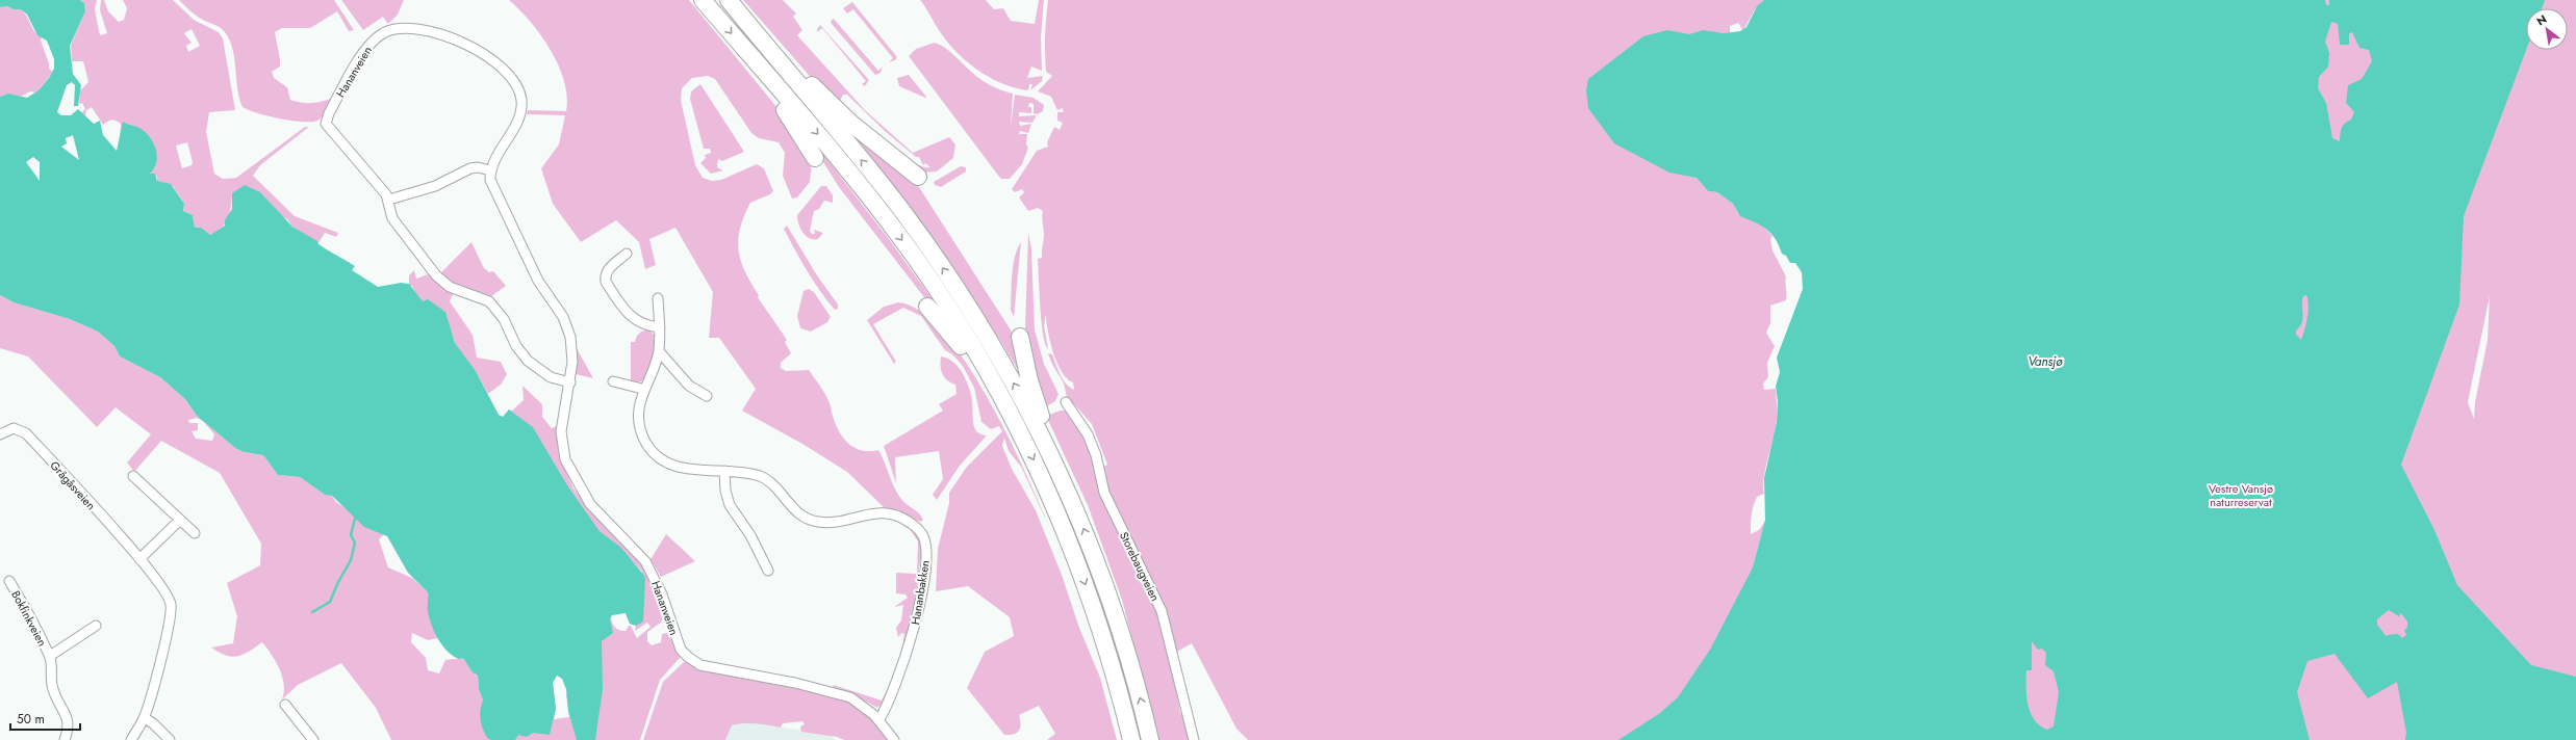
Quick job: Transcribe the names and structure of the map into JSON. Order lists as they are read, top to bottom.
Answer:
{
  "streets": {
    "street": [
      "Hananveien",
      "Grågåsveien",
      "Storebaugveien",
      "Hananbakken",
      "Bokfinkveien"
    ]
  },
  "crossings": [
    ["Hananveien", "Hananbakken"]
  ],
  "water": ["Vansjø"],
  "parks": ["Vestre Vansjø naturreservat"],
  "scale_bar": "50 m",
  "north": "top left"
}
